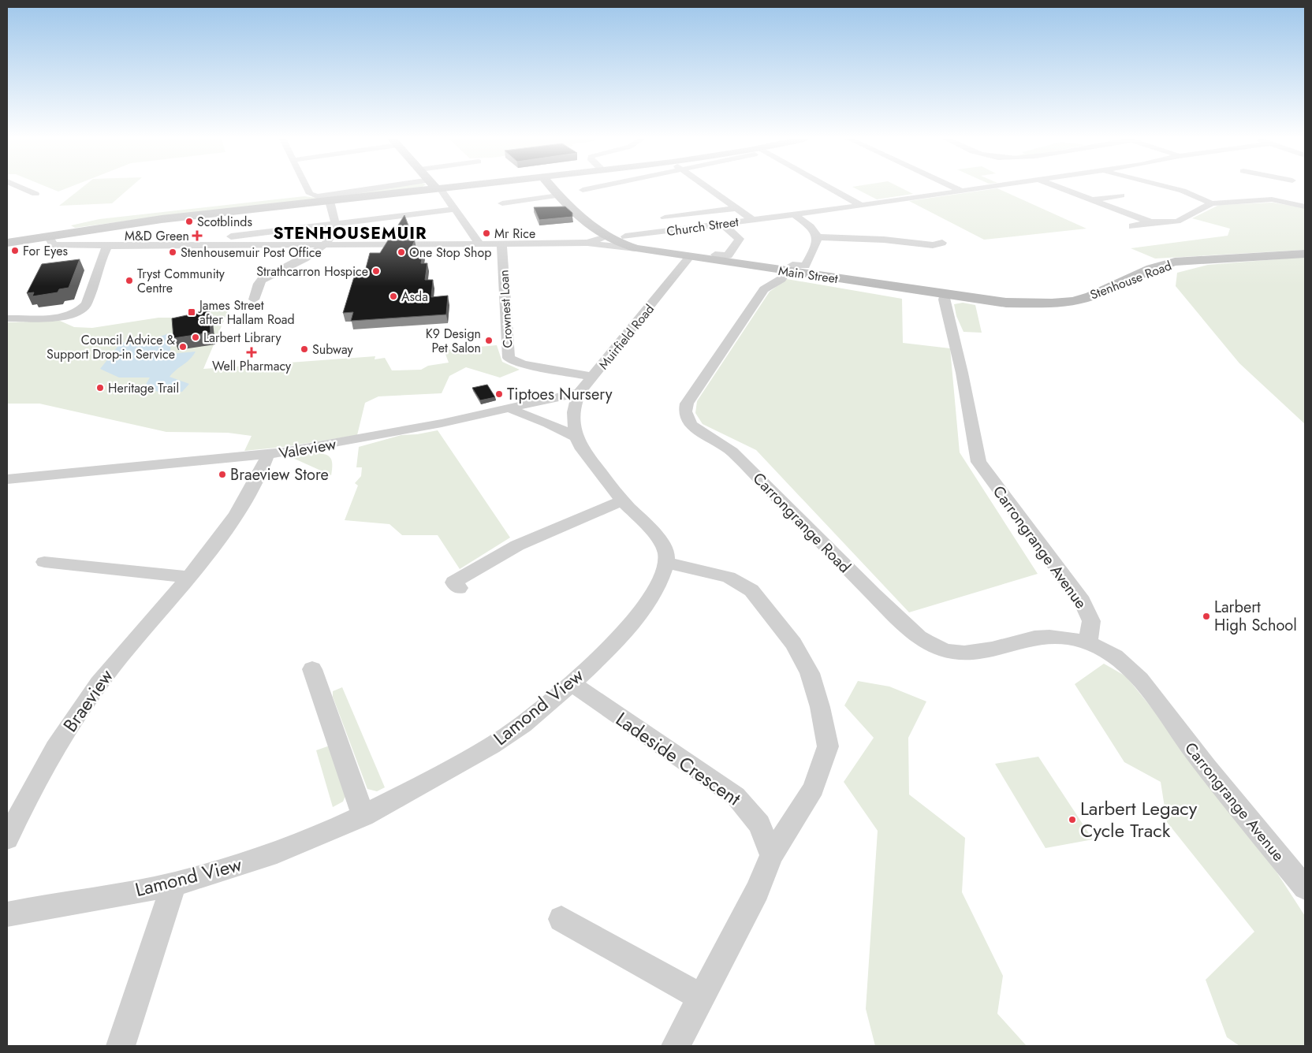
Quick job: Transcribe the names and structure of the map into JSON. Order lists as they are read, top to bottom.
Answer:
{
  "streets": {
    "street": [
      "Church Street",
      "Main Street",
      "Stenhouse Road",
      "Crownest Loan",
      "Muirfield Road",
      "Valeview",
      "Carrongrange Road",
      "Carrongrange Avenue",
      "Braeview",
      "Lamond View",
      "Ladeside Crescent"
    ]
  },
  "crossings": [
    ["Main Street", "Stenhouse Road"],
    ["Main Street", "Crownest Loan"],
    ["Main Street", "Muirfield Road"],
    ["Main Street", "Carrongrange Road"],
    ["Main Street", "Carrongrange Avenue"],
    ["Crownest Loan", "Muirfield Road"],
    ["Muirfield Road", "Valeview"],
    ["Valeview", "Braeview"],
    ["Carrongrange Road", "Carrongrange Avenue"],
    ["Lamond View", "Ladeside Crescent"]
  ],
  "districts": ["STENHOUSEMUIR"],
  "places": {
    "other": [
      "Scotblinds",
      "Mr Rice",
      "For Eyes",
      "Stenhousemuir Post Office",
      "One Stop Shop",
      "Strathcarron Hospice",
      "Tryst Community Centre",
      "Asda",
      "Larbert Library",
      "K9 Design Pet Salon",
      "Council Advice & Support Drop-in Service",
      "Subway",
      "Heritage Trail",
      "Tiptoes Nursery",
      "Braeview Store",
      "Larbert High School",
      "Larbert Legacy Cycle Track"
    ],
    "health": ["M&D Green", "Well Pharmacy"],
    "transit": ["James Street after Hallam Road"]
  }
}
